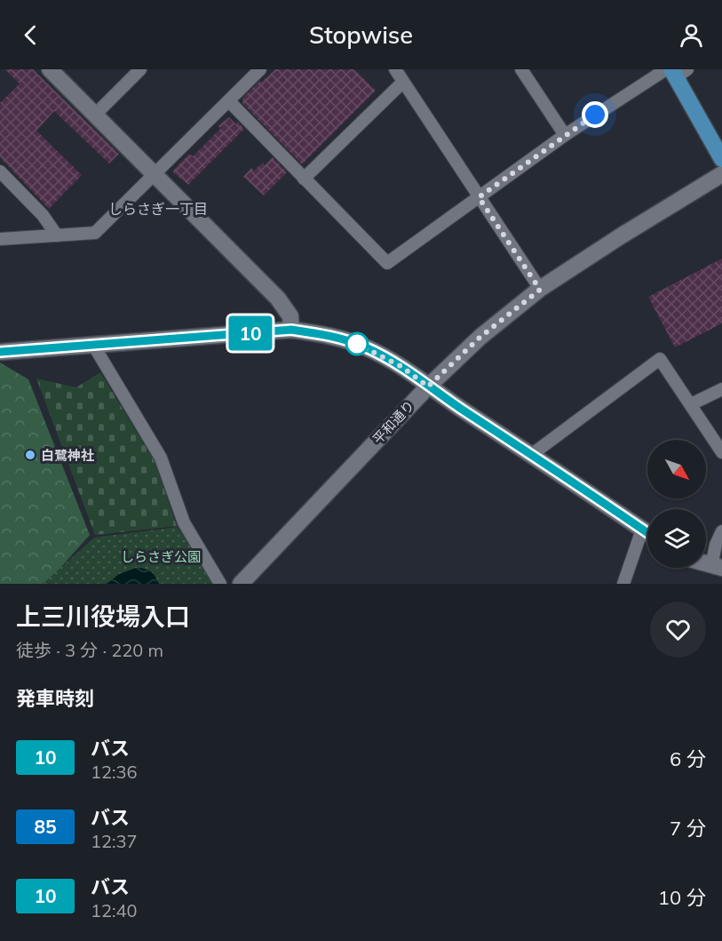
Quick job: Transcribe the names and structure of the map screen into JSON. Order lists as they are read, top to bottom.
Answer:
{
  "streets": {
    "street": ["平和通り"]
  },
  "districts": ["しらさぎ一丁目"],
  "parks": ["しらさぎ公園"],
  "places": ["白鷺神社"],
  "lines": ["bus line 10"],
  "north": "bottom right",
  "page": {
    "header": "Stopwise",
    "on_map": "10",
    "heading": [
      ["上三川役場入口", "徒歩 · 3 分 · 220 m"],
      "発車時刻"
    ],
    "list": [
      {
        "mark": "10",
        "name": "バス",
        "note": "12:36",
        "value": "6 分"
      },
      {
        "mark": "85",
        "name": "バス",
        "note": "12:37",
        "value": "7 分"
      },
      {
        "mark": "10",
        "name": "バス",
        "note": "12:40",
        "value": "10 分"
      }
    ]
  }
}
